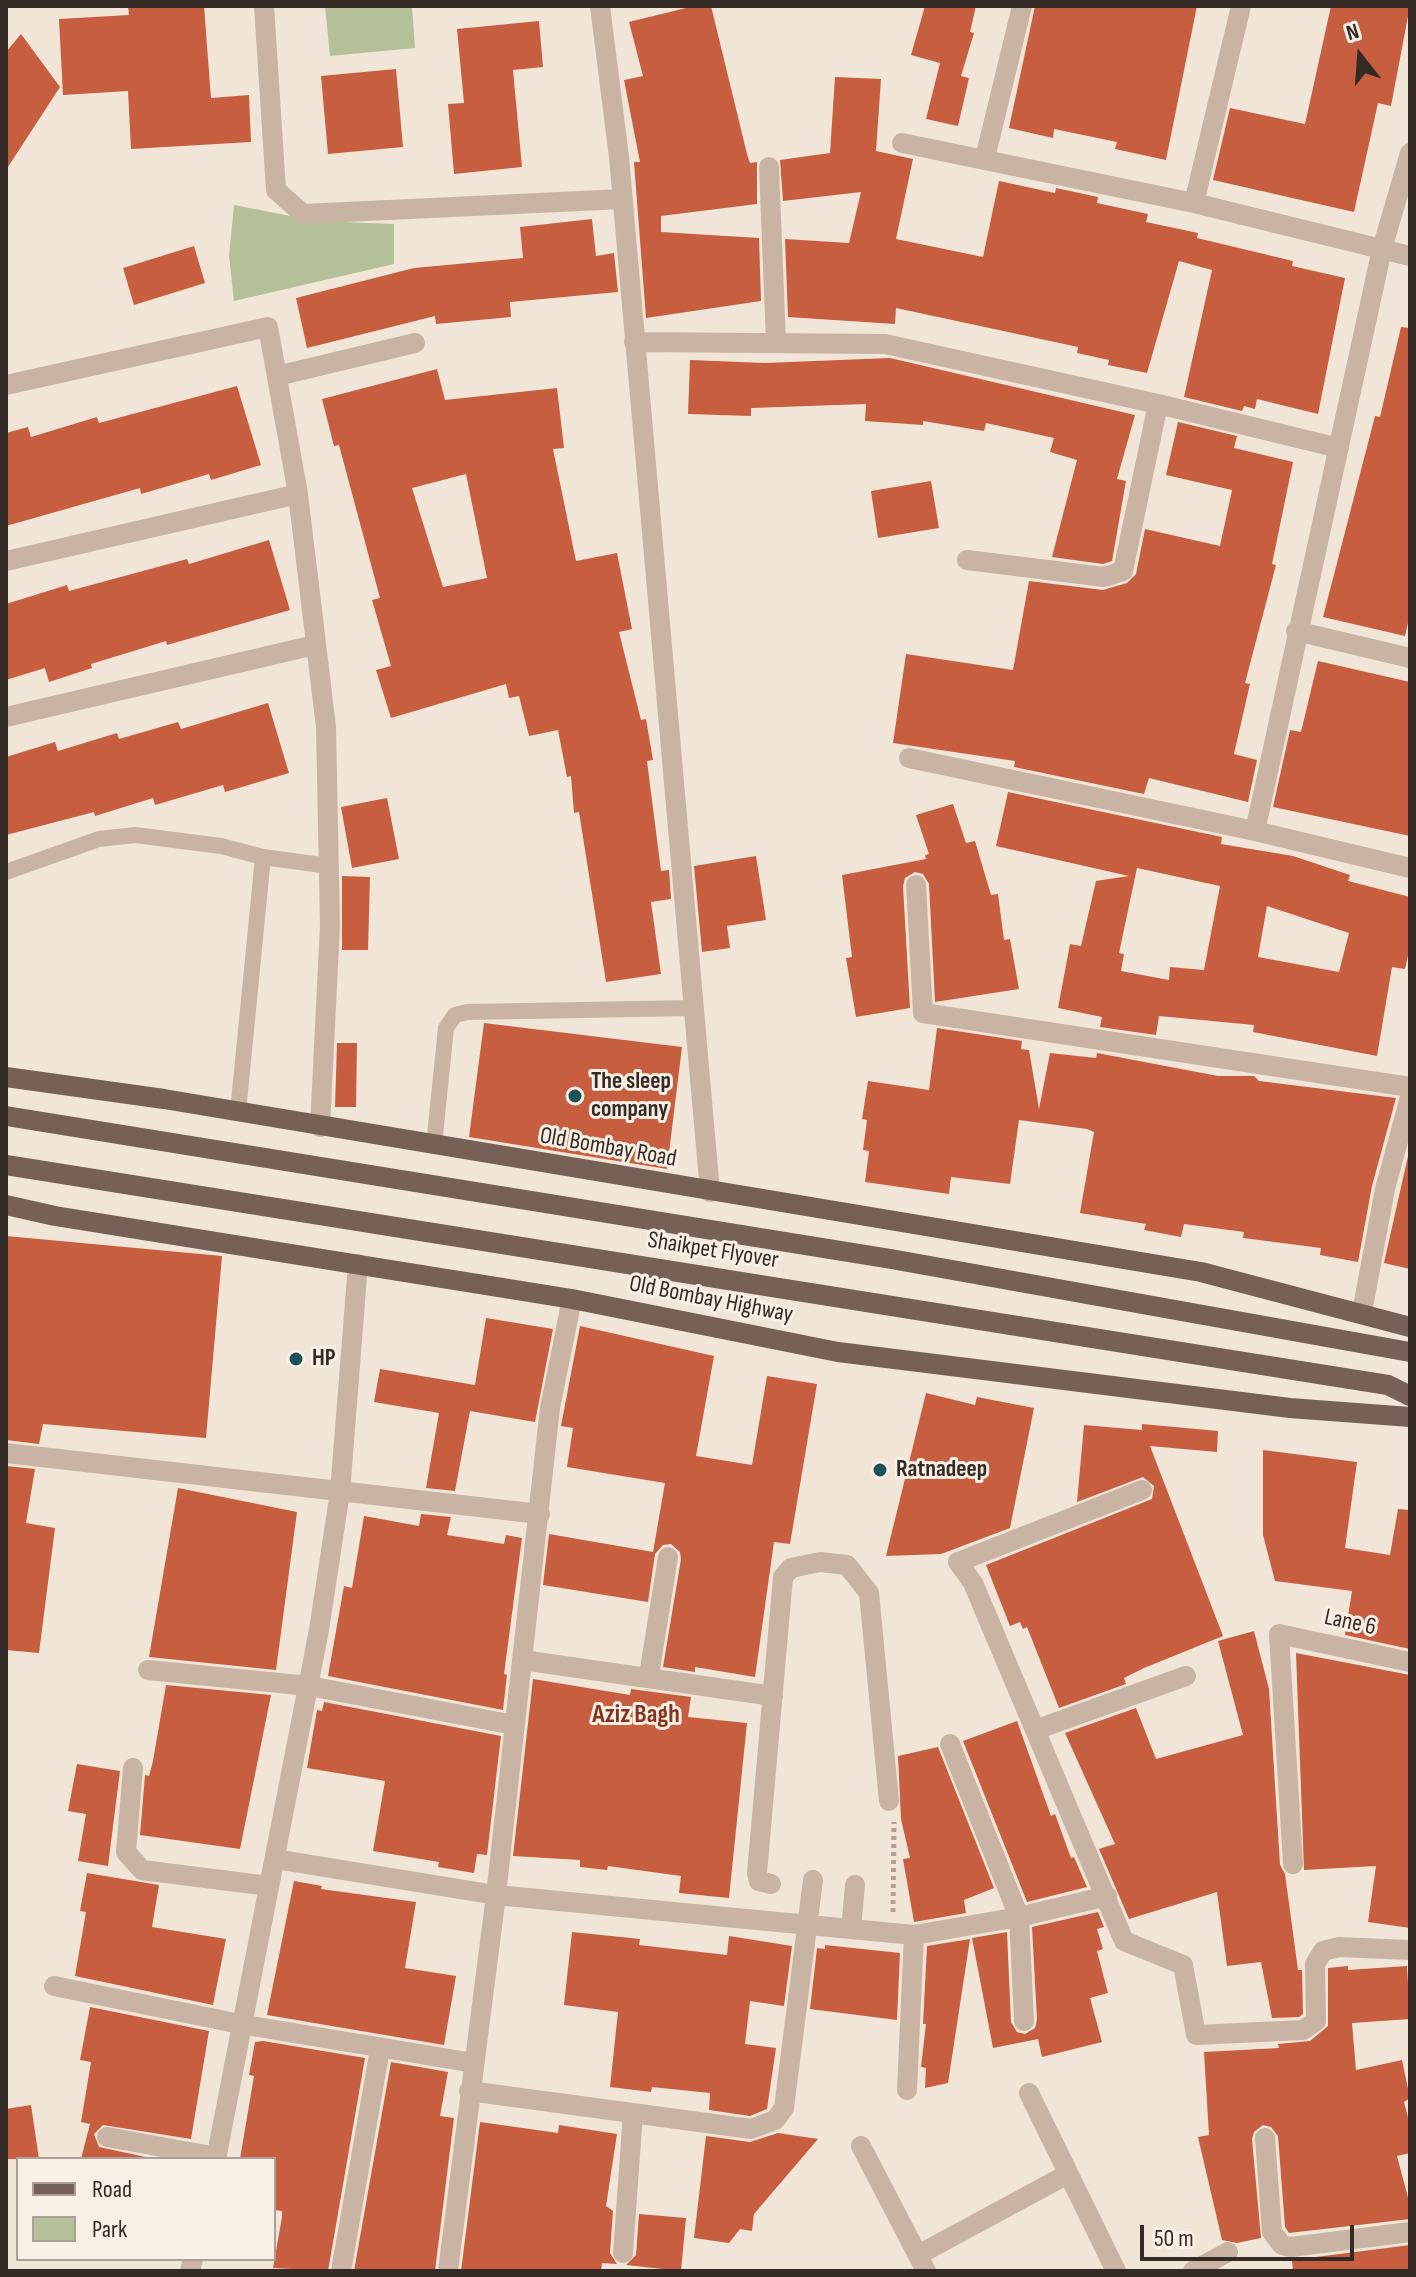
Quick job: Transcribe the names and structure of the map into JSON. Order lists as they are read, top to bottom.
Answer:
{
  "streets": {
    "main road": ["Old Bombay Road", "Shaikpet Flyover", "Old Bombay Highway"],
    "street": ["Lane 6"]
  },
  "districts": ["Aziz Bagh"],
  "places": ["The sleep company", "HP", "Ratnadeep"],
  "legend": ["Road", "Park"],
  "scale_bar": "50 m",
  "north": "top"
}
